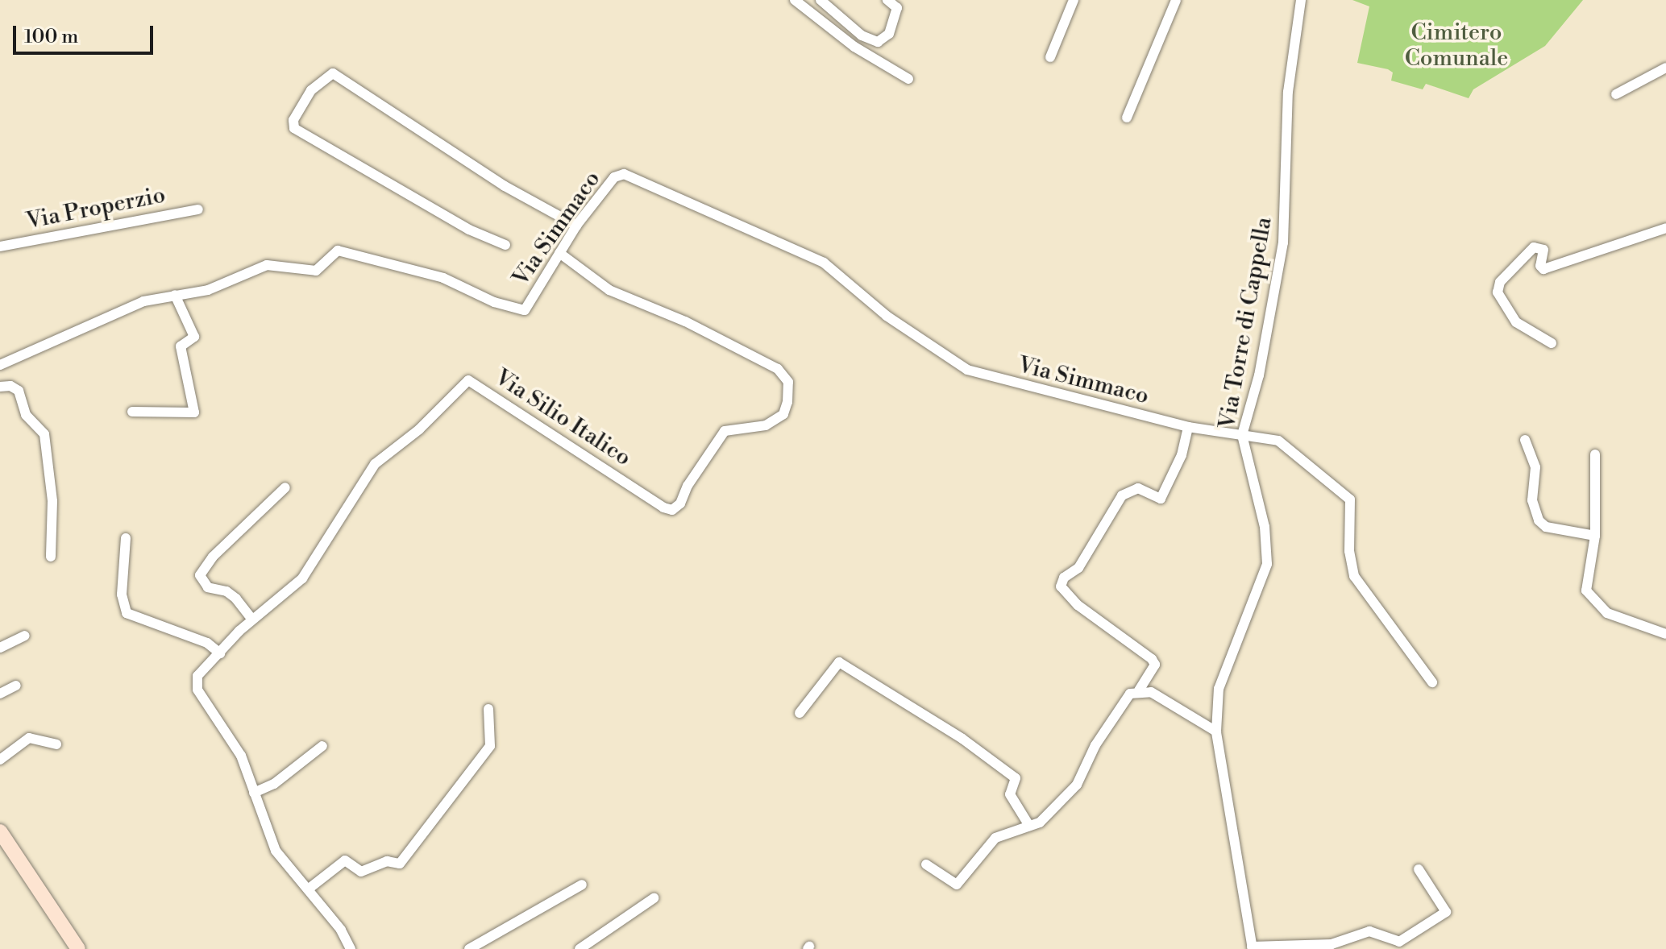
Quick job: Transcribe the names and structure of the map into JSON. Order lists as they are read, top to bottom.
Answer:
{
  "streets": {
    "street": [
      "Via Properzio",
      "Via Simmaco",
      "Via Torre di Cappella",
      "Via Silio Italico"
    ]
  },
  "crossings": [
    ["Via Simmaco", "Via Torre di Cappella"],
    ["Via Simmaco", "Via Silio Italico"]
  ],
  "parks": ["Cimitero Comunale"],
  "scale_bar": "100 m"
}
